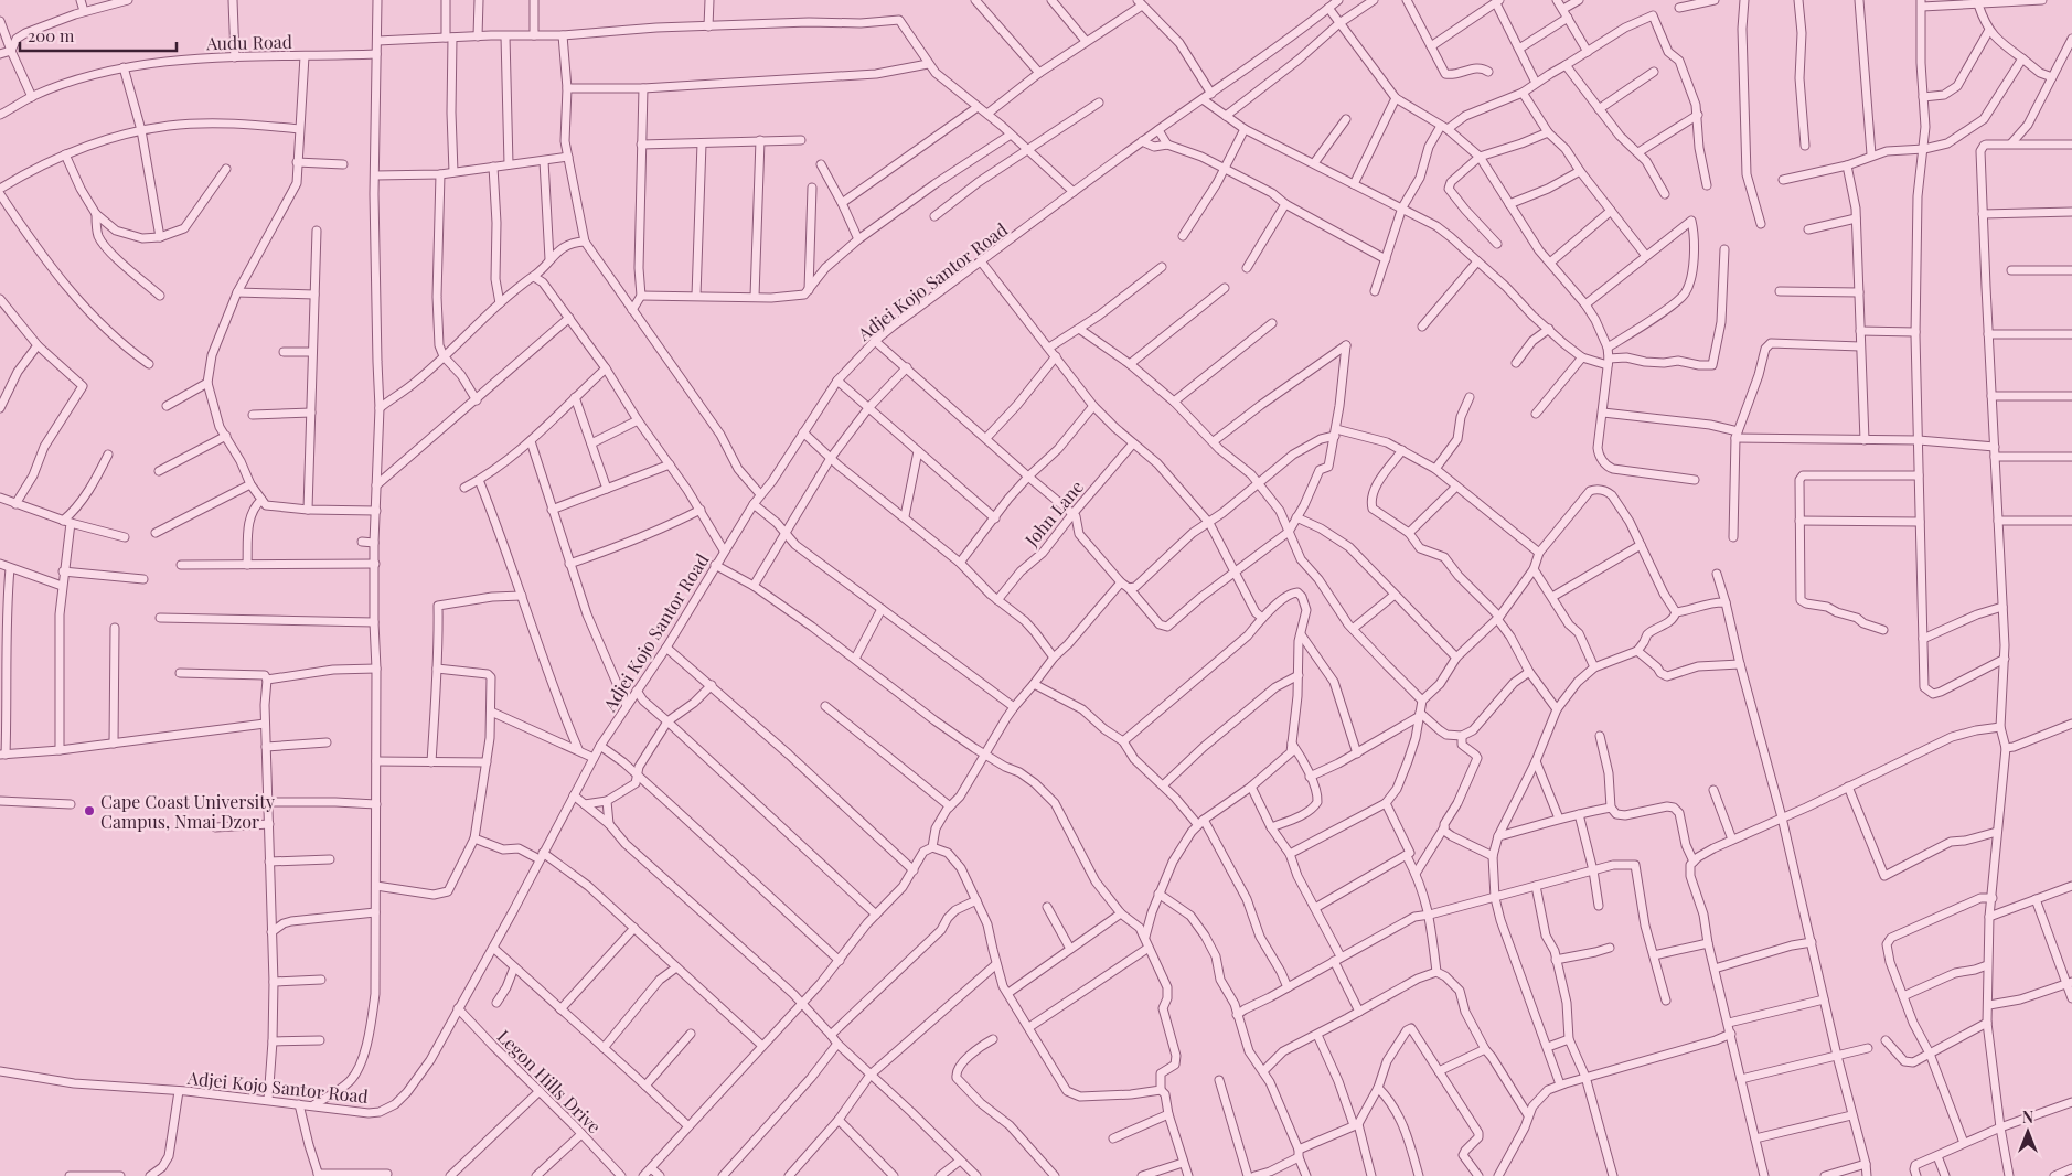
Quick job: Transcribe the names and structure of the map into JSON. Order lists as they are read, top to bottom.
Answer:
{
  "streets": {
    "street": [
      "Audu Road",
      "Adjei Kojo Santor Road",
      "John Lane",
      "Legon Hills Drive"
    ]
  },
  "crossings": [
    ["Adjei Kojo Santor Road", "Legon Hills Drive"]
  ],
  "places": ["Cape Coast University Campus, Nmai Dzor"],
  "scale_bar": "200 m",
  "north": "top"
}
